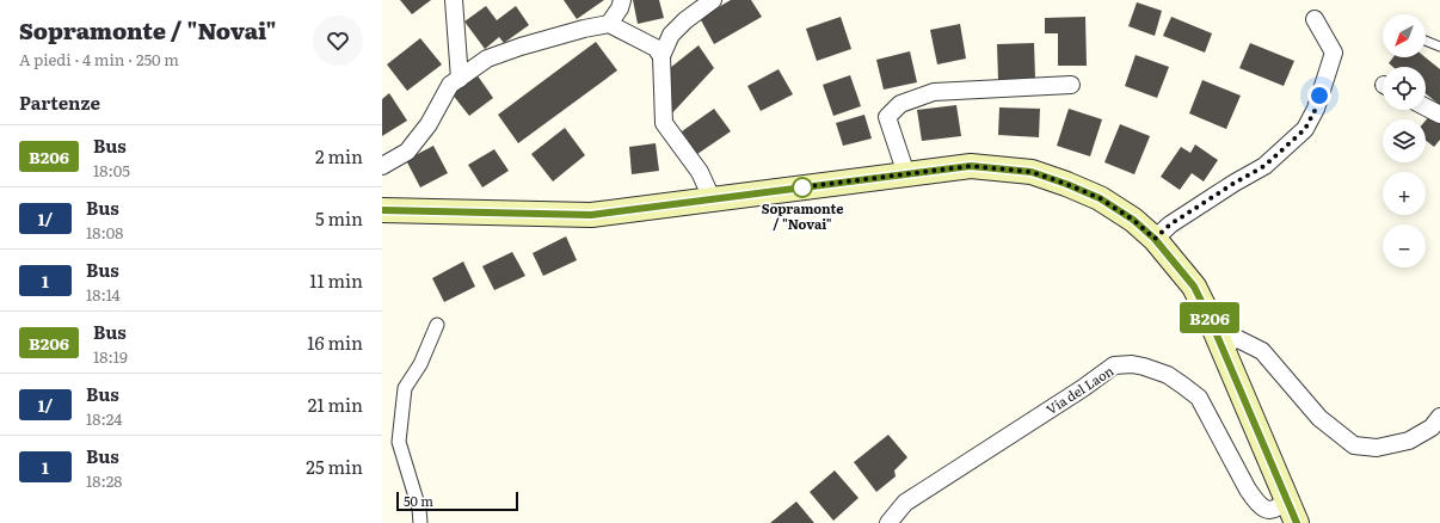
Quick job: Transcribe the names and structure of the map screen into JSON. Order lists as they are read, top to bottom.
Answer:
{
  "streets": {
    "street": ["Via del Laon"]
  },
  "places": ["Sopramonte / \"Novai\""],
  "lines": ["bus line B206"],
  "scale_bar": "50 m",
  "north": "bottom left",
  "page": {
    "heading": [
      ["Sopramonte / \"Novai\"", "A piedi · 4 min · 250 m"],
      "Partenze"
    ],
    "on_map": "B206",
    "map_buttons": ["+", "−"],
    "list": [
      {
        "mark": "B206",
        "name": "Bus",
        "note": "18:05",
        "value": "2 min"
      },
      {
        "mark": "1/",
        "name": "Bus",
        "note": "18:08",
        "value": "5 min"
      },
      {
        "mark": "1",
        "name": "Bus",
        "note": "18:14",
        "value": "11 min"
      },
      {
        "mark": "B206",
        "name": "Bus",
        "note": "18:19",
        "value": "16 min"
      },
      {
        "mark": "1/",
        "name": "Bus",
        "note": "18:24",
        "value": "21 min"
      },
      {
        "mark": "1",
        "name": "Bus",
        "note": "18:28",
        "value": "25 min"
      }
    ],
    "scale": "50 m"
  }
}
